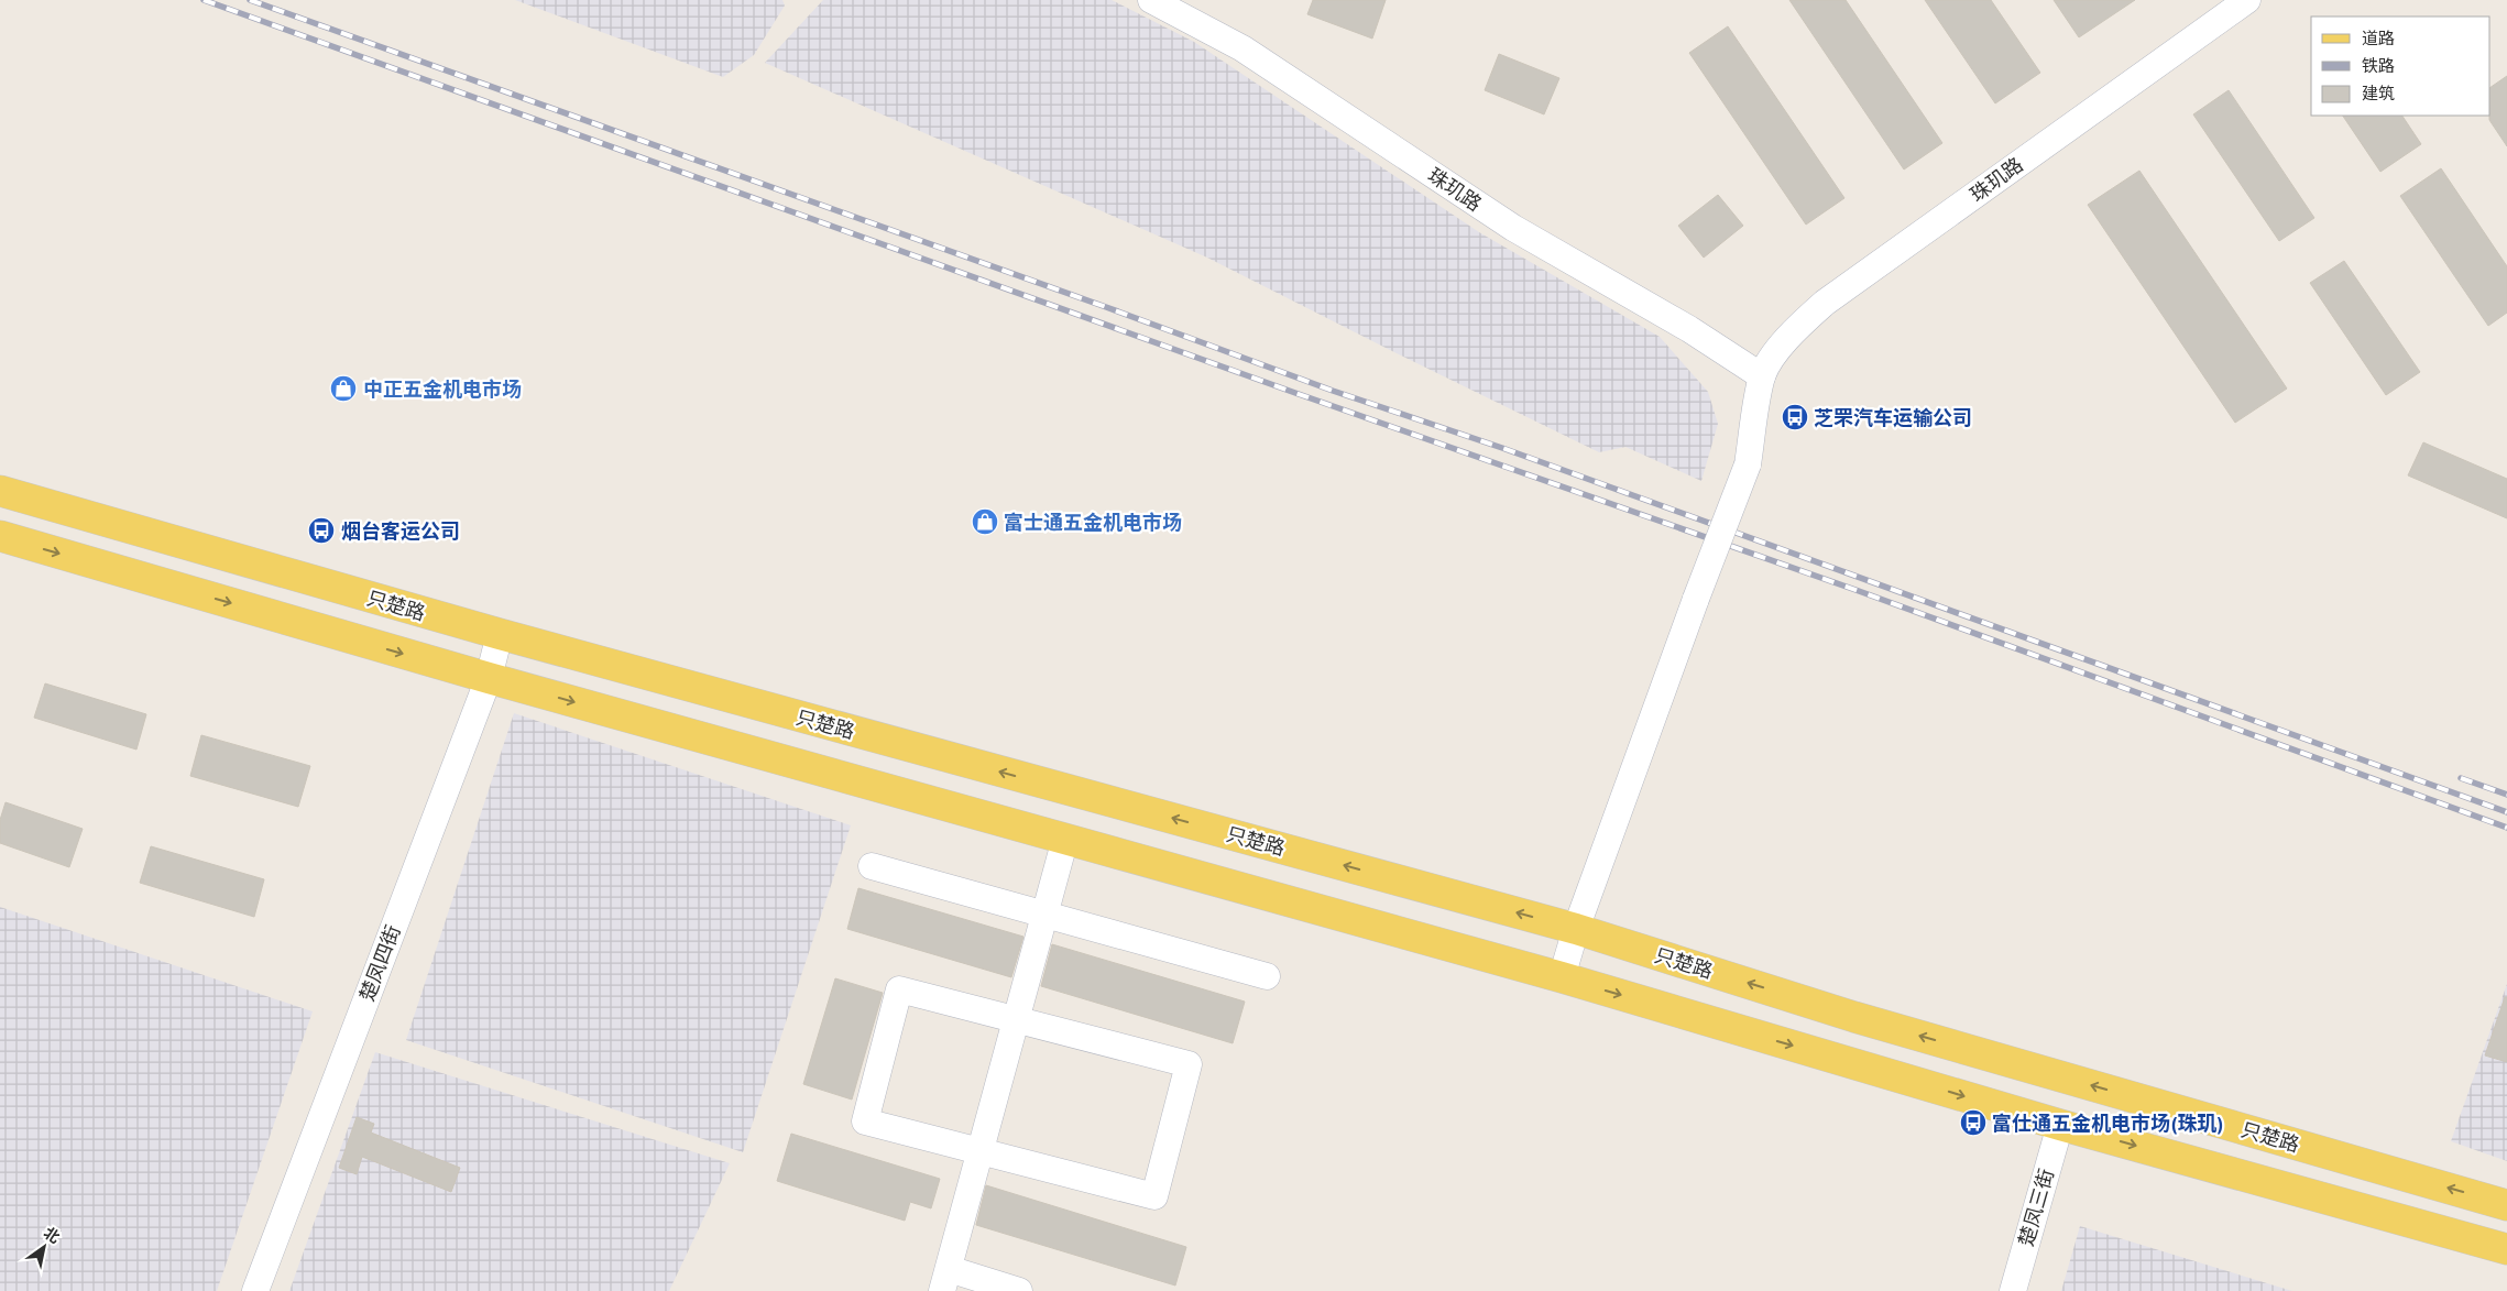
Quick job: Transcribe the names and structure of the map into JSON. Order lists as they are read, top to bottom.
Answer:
{
  "streets": {
    "main road": ["只楚路"],
    "street": ["珠玑路", "楚凤四街", "楚凤三街"]
  },
  "crossings": [
    ["珠玑路", "只楚路"],
    ["只楚路", "楚凤四街"]
  ],
  "places": {
    "shop": ["中正五金机电市场", "富士通五金机电市场"],
    "bus stop": ["芝罘汽车运输公司", "烟台客运公司", "富仕通五金机电市场(珠玑)"]
  },
  "legend": ["道路", "铁路", "建筑"],
  "north": "top right"
}
